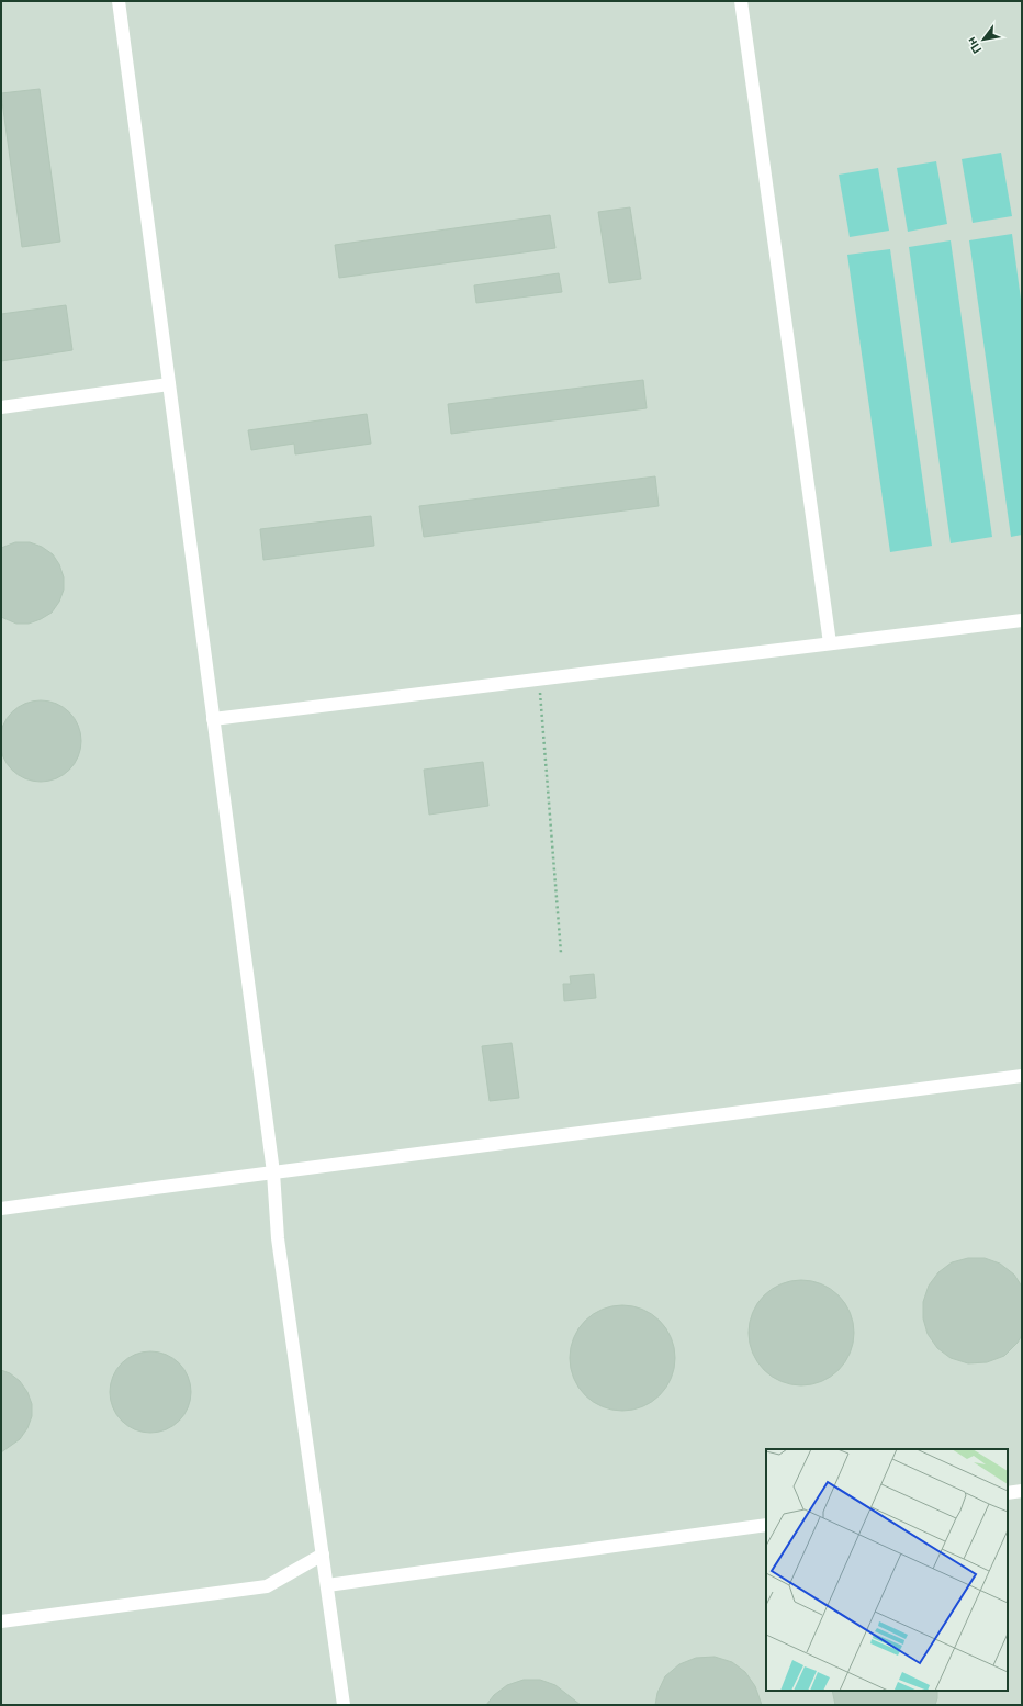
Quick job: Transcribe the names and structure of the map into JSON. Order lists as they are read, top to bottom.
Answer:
{
  "north": "bottom left"
}
